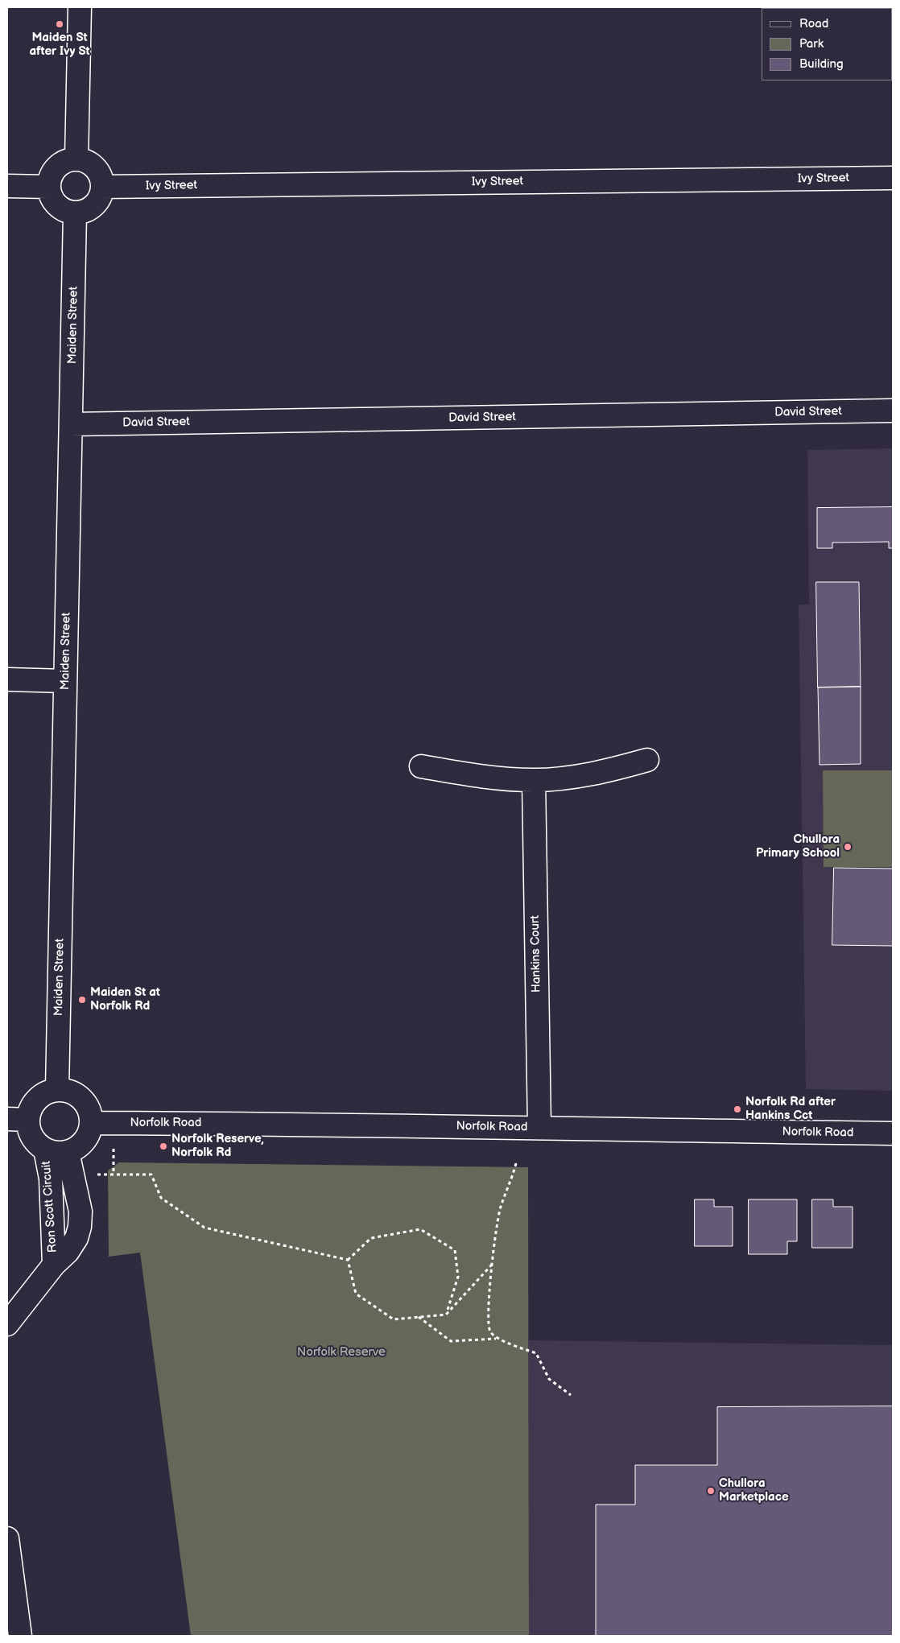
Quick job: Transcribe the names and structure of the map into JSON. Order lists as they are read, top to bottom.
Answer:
{
  "streets": {
    "street": [
      "Ivy Street",
      "Maiden Street",
      "David Street",
      "Hankins Court",
      "Norfolk Road",
      "Ron Scott Circuit"
    ]
  },
  "crossings": [
    ["Ivy Street", "Maiden Street"],
    ["Maiden Street", "David Street"],
    ["Maiden Street", "Norfolk Road"],
    ["Maiden Street", "Ron Scott Circuit"],
    ["Hankins Court", "Norfolk Road"],
    ["Norfolk Road", "Ron Scott Circuit"]
  ],
  "parks": ["Norfolk Reserve"],
  "places": [
    "Maiden St after Ivy St",
    "Chullora Primary School",
    "Maiden St at Norfolk Rd",
    "Norfolk Rd after Hankins Cct",
    "Norfolk Reserve, Norfolk Rd",
    "Chullora Marketplace"
  ],
  "legend": ["Road", "Park", "Building"]
}
